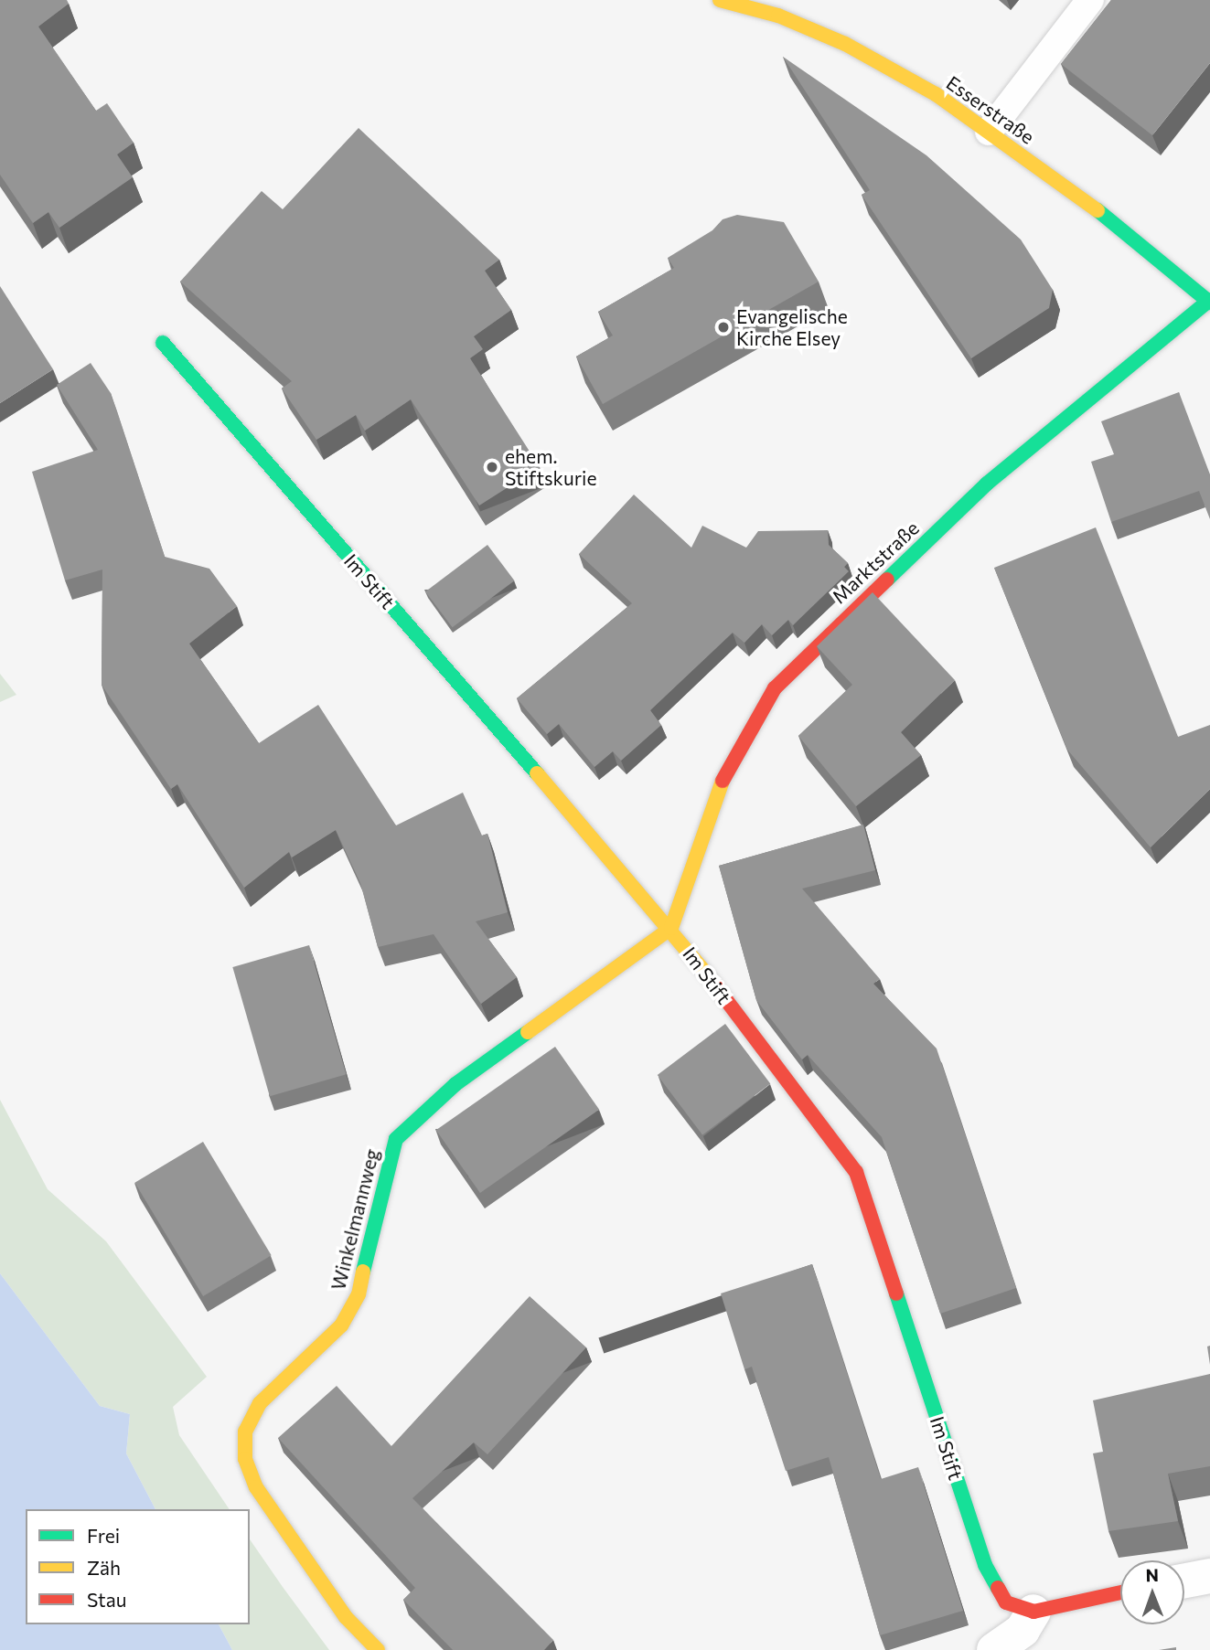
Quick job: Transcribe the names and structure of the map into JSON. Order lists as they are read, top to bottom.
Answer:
{
  "streets": {
    "street": [
      "Esserstraße",
      "Marktstraße",
      "Im Stift",
      "Winkelmannweg"
    ]
  },
  "crossings": [
    ["Esserstraße", "Marktstraße"],
    ["Marktstraße", "Im Stift"],
    ["Marktstraße", "Winkelmannweg"],
    ["Im Stift", "Winkelmannweg"]
  ],
  "places": ["Evangelische Kirche Elsey", "ehem. Stiftskurie"],
  "legend": ["Frei", "Zäh", "Stau"],
  "north": "top"
}
